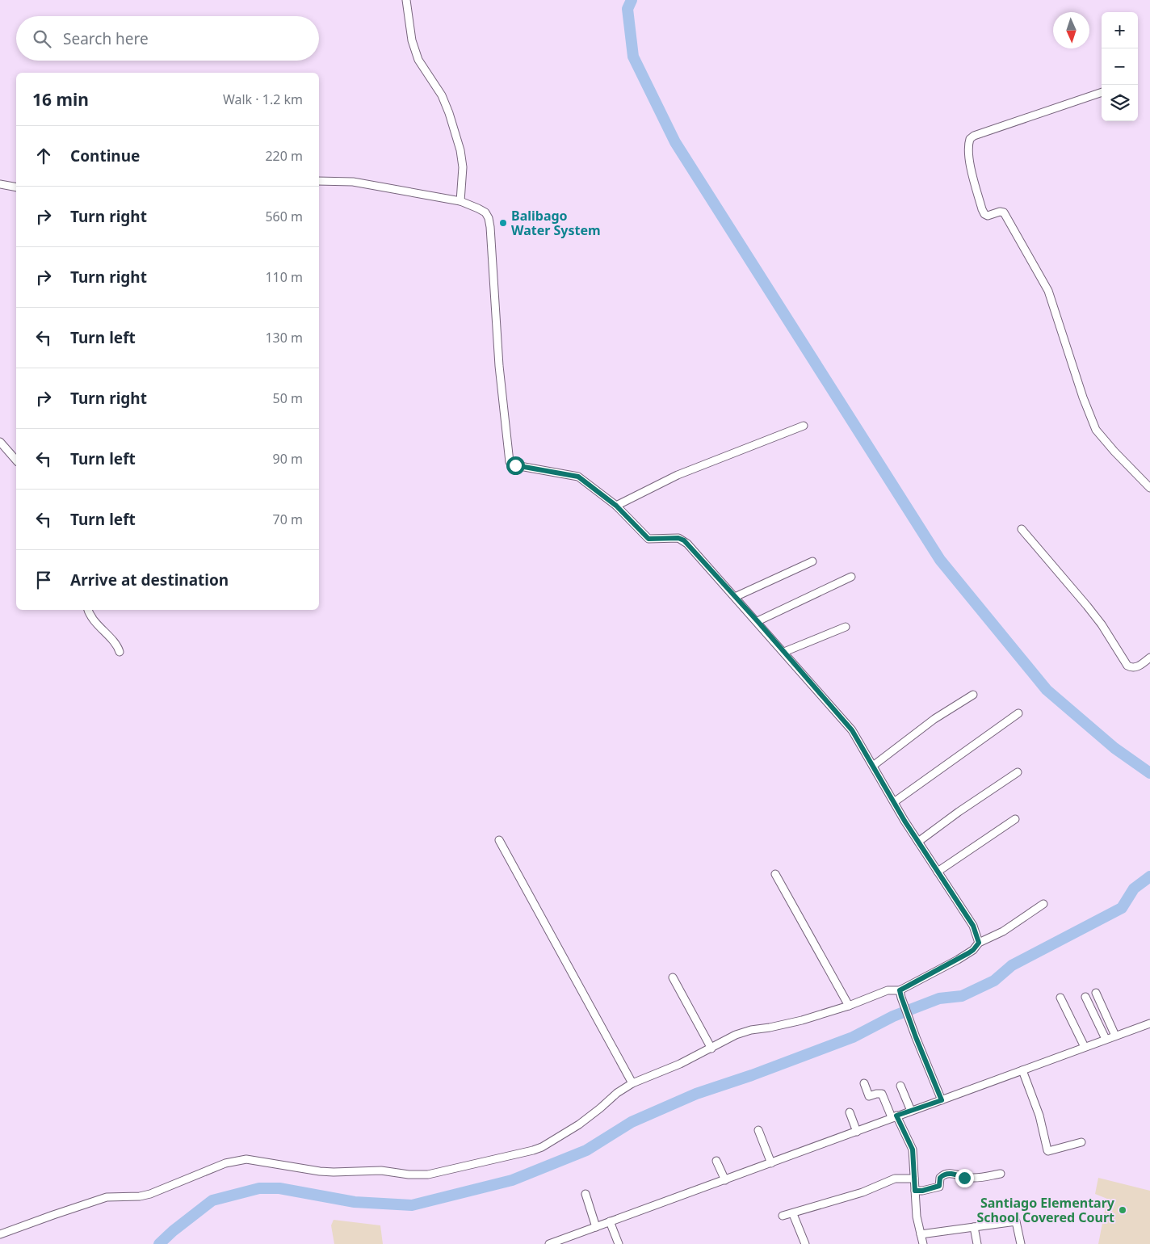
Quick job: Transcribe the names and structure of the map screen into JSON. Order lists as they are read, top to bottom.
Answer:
{
  "places": ["Balibago Water System", "Santiago Elementary School Covered Court"],
  "north": "bottom",
  "page": {
    "map_buttons": ["+", "−"],
    "search": "Search here",
    "heading": ["16 min", "Walk · 1.2 km"],
    "list": [
      ["Continue", "220 m"],
      ["Turn right", "560 m"],
      ["Turn right", "110 m"],
      ["Turn left", "130 m"],
      ["Turn right", "50 m"],
      ["Turn left", "90 m"],
      ["Turn left", "70 m"],
      "Arrive at destination"
    ]
  }
}
